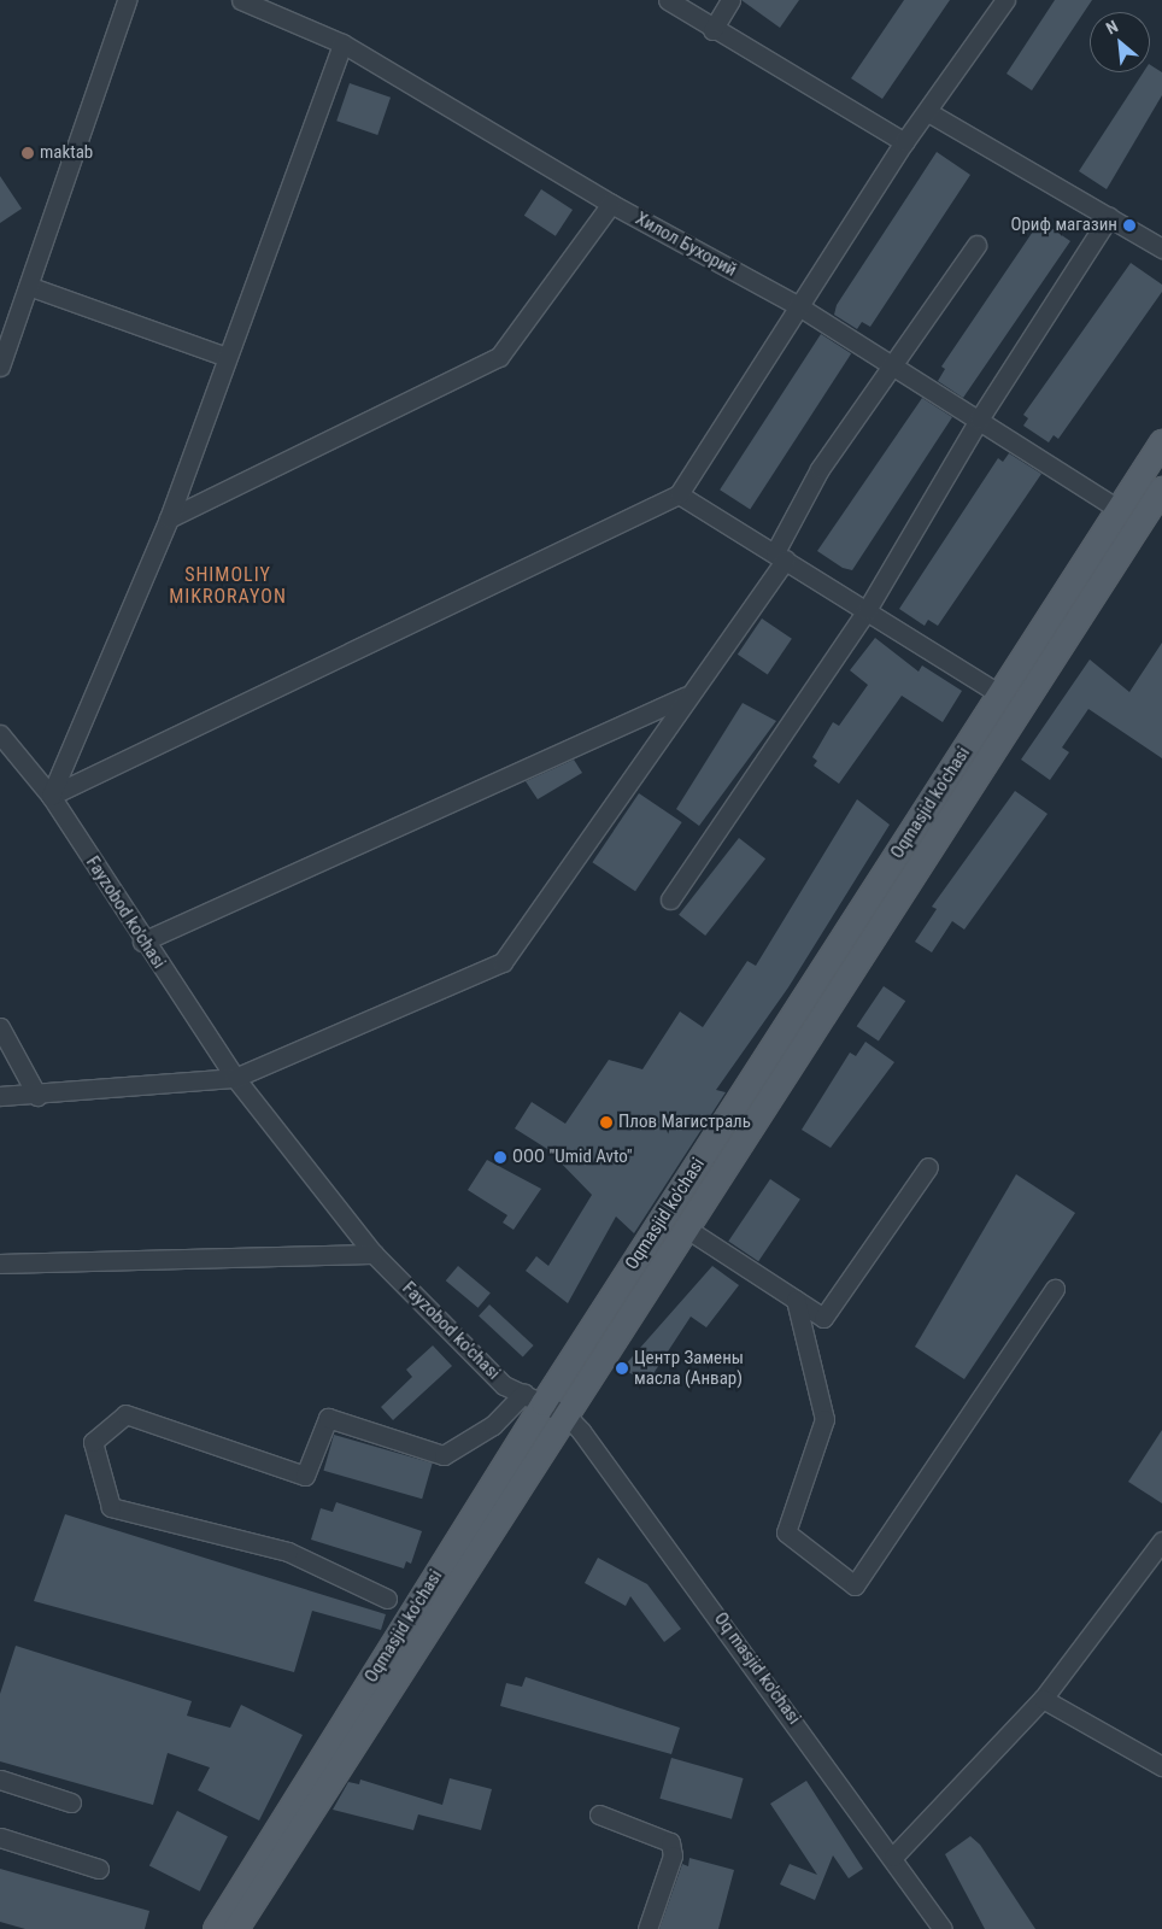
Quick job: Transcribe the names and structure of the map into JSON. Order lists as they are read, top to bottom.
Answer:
{
  "streets": {
    "main road": ["Oqmasjid ko'chasi"],
    "street": ["Хилол Бухорий", "Fayzobod ko'chasi", "Oq masjid ko'chasi"]
  },
  "crossings": [
    ["Хилол Бухорий", "Oqmasjid ko'chasi"],
    ["Oqmasjid ko'chasi", "Fayzobod ko'chasi"],
    ["Oqmasjid ko'chasi", "Oq masjid ko'chasi"],
    ["Fayzobod ko'chasi", "Oq masjid ko'chasi"]
  ],
  "districts": ["SHIMOLIY MIKRORAYON"],
  "places": [
    "maktab",
    "Ориф магазин",
    "Плов Магистраль",
    "ООО \"Umid Avto\"",
    "Центр Замены масла (Анвар)"
  ],
  "north": "top left"
}
